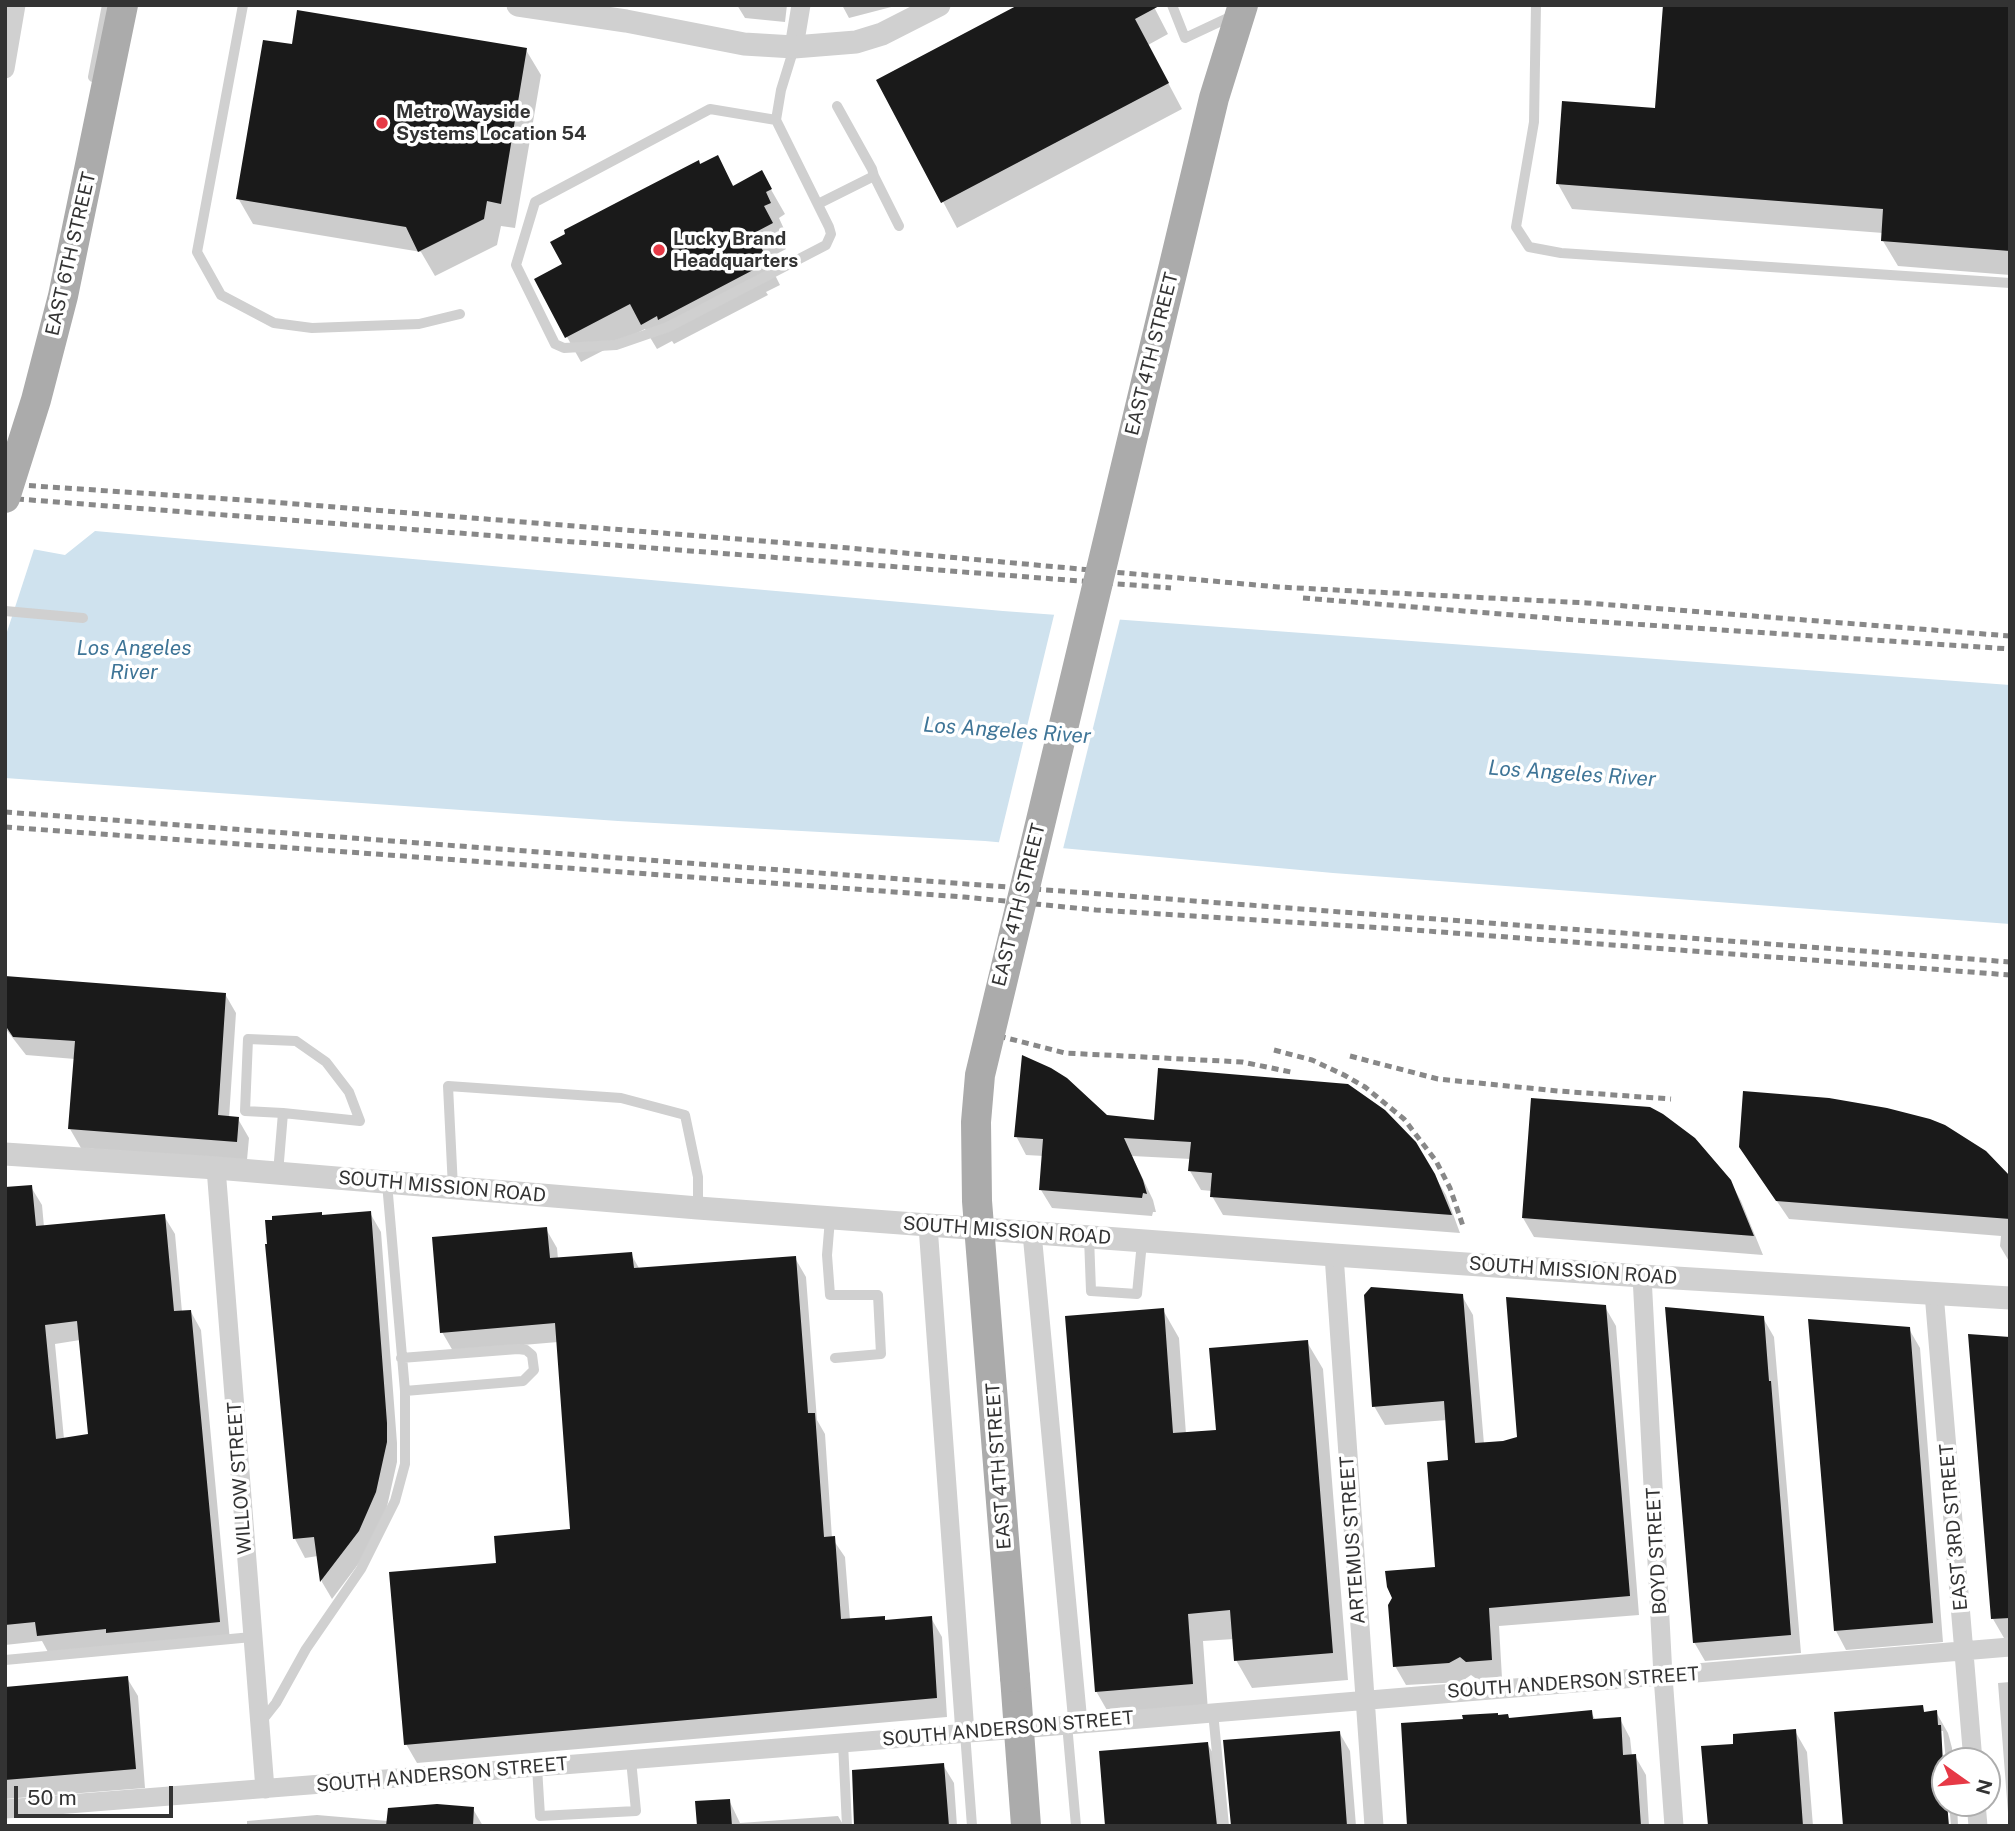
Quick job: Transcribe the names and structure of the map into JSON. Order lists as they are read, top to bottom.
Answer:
{
  "streets": {
    "main road": ["EAST 6TH STREET", "EAST 4TH STREET"],
    "street": [
      "SOUTH MISSION ROAD",
      "WILLOW STREET",
      "EAST 3RD STREET",
      "ARTEMUS STREET",
      "BOYD STREET",
      "SOUTH ANDERSON STREET"
    ]
  },
  "crossings": [
    ["EAST 4TH STREET", "SOUTH ANDERSON STREET"],
    ["SOUTH MISSION ROAD", "WILLOW STREET"],
    ["SOUTH MISSION ROAD", "EAST 3RD STREET"],
    ["SOUTH MISSION ROAD", "ARTEMUS STREET"],
    ["SOUTH MISSION ROAD", "BOYD STREET"],
    ["WILLOW STREET", "SOUTH ANDERSON STREET"],
    ["EAST 3RD STREET", "SOUTH ANDERSON STREET"],
    ["ARTEMUS STREET", "SOUTH ANDERSON STREET"],
    ["BOYD STREET", "SOUTH ANDERSON STREET"]
  ],
  "water": ["Los Angeles River"],
  "places": ["Metro Wayside Systems Location 54", "Lucky Brand Headquarters"],
  "scale_bar": "50 m",
  "north": "right"
}
